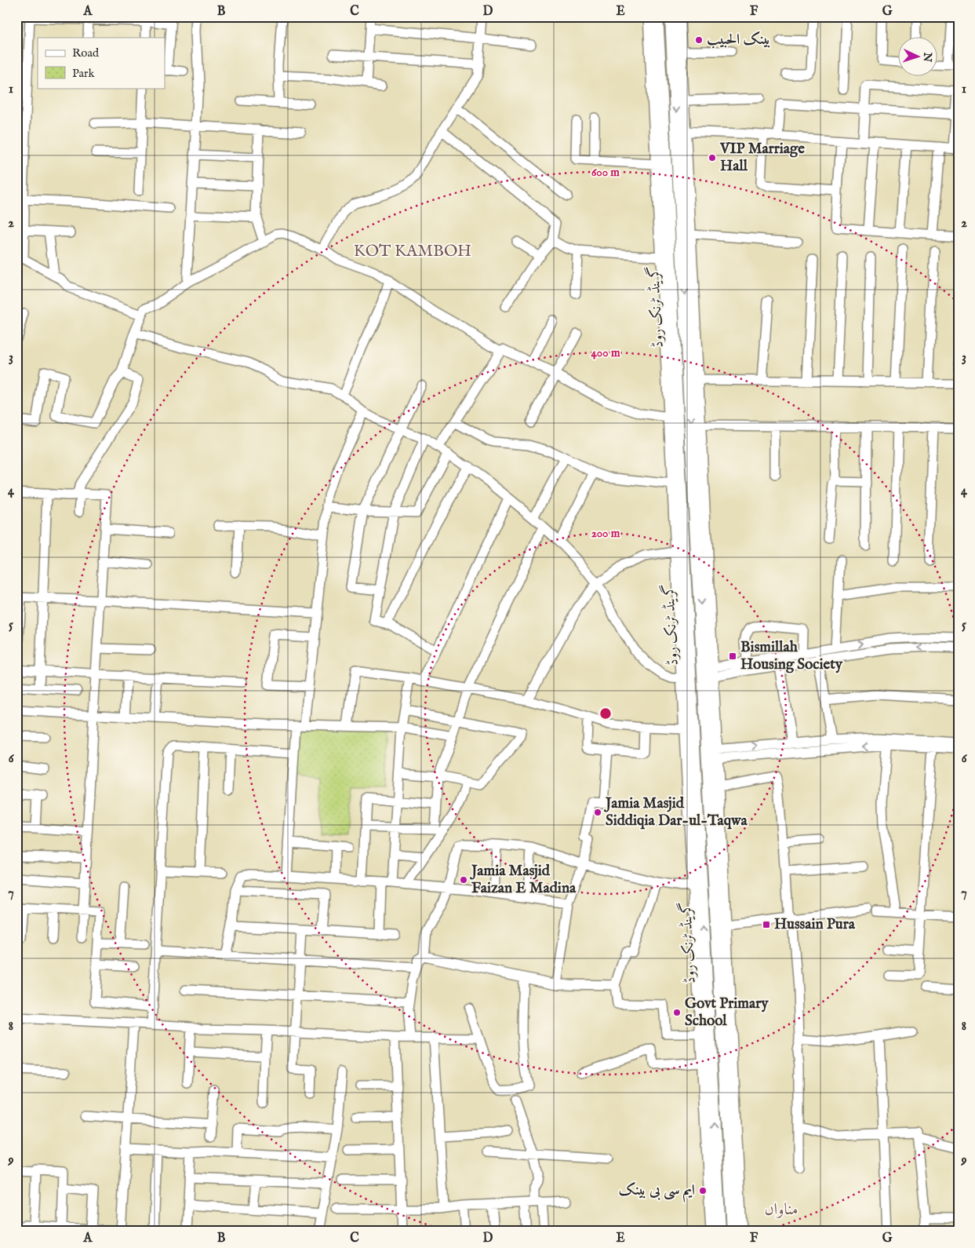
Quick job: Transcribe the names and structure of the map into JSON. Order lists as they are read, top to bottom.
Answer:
{
  "streets": {
    "highway": ["گرینڈ ٹرنک روڈ"]
  },
  "districts": ["KOT KAMBOH", "مناواں"],
  "places": {
    "other": [
      "بينک الحبيب",
      "VIP Marriage Hall",
      "Jamia Masjid Siddiqia Dar-ul-Taqwa",
      "Jamia Masjid Faizan E Madina",
      "Govt Primary School",
      "ایم سی بی بینک"
    ],
    "transit": ["Bismillah Housing Society", "Hussain Pura"]
  },
  "legend": ["Road", "Park"],
  "north": "right",
  "grid": {
    "columns": [
      "A",
      "B",
      "C",
      "D",
      "E",
      "F",
      "G"
    ],
    "rows": [
      "1",
      "2",
      "3",
      "4",
      "5",
      "6",
      "7",
      "8",
      "9"
    ]
  },
  "rings": ["600 m", "400 m", "200 m"]
}
